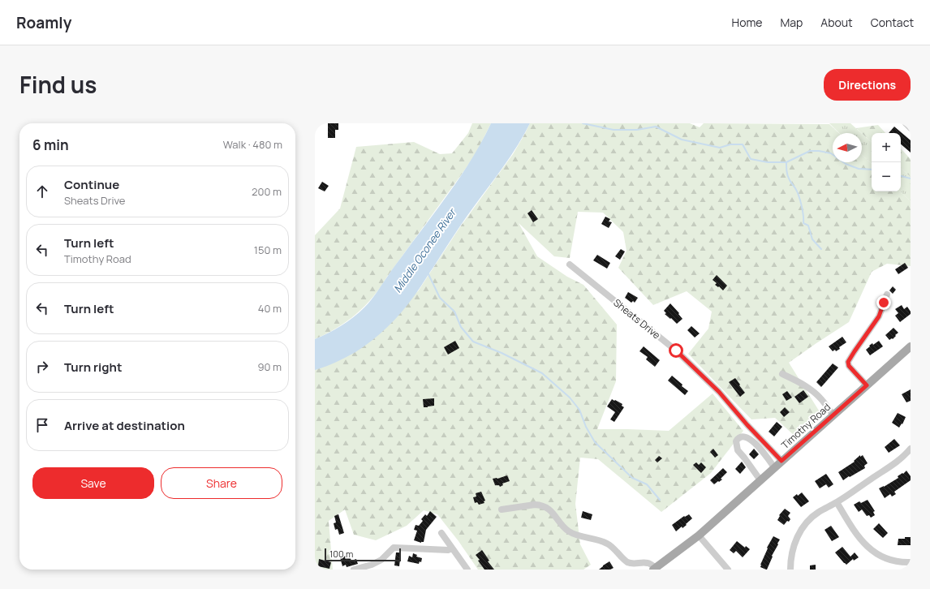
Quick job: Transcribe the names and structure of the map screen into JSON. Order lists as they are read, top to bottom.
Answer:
{
  "streets": {
    "main road": ["Timothy Road"],
    "street": ["Sheats Drive"]
  },
  "crossings": [
    ["Sheats Drive", "Timothy Road"]
  ],
  "water": ["Middle Oconee River"],
  "scale_bar": "100 m",
  "north": "left",
  "page": {
    "header": "Roamly",
    "nav": [
      "Home",
      "Map",
      "About",
      "Contact"
    ],
    "title": "Find us",
    "buttons": [
      "Directions",
      ["Save", "Share"]
    ],
    "heading": ["6 min", "Walk · 480 m"],
    "map_buttons": ["+", "−"],
    "list": [
      ["Continue", "Sheats Drive", "200 m"],
      ["Turn left", "Timothy Road", "150 m"],
      ["Turn left", "40 m"],
      ["Turn right", "90 m"],
      "Arrive at destination"
    ],
    "scale": "100 m"
  }
}
